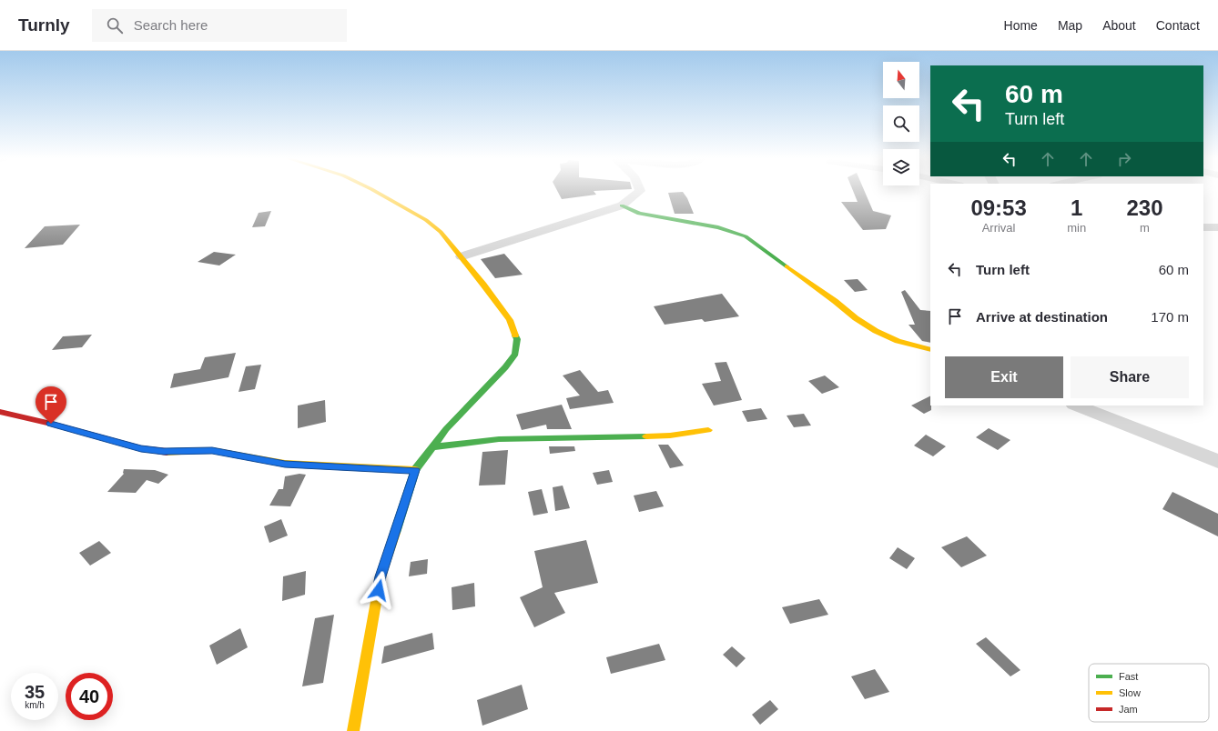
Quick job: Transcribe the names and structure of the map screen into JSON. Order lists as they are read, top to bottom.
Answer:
{
  "legend": ["Fast", "Slow", "Jam"],
  "north": "top",
  "page": {
    "header": "Turnly",
    "search": "Search here",
    "nav": [
      "Home",
      "Map",
      "About",
      "Contact"
    ],
    "turn": ["60 m", "Turn left"],
    "eta": [
      "09:53",
      "Arrival",
      "1",
      "min",
      "230",
      "m"
    ],
    "list": [
      {
        "name": "Turn left",
        "value": "60 m"
      },
      {
        "name": "Arrive at destination",
        "value": "170 m"
      }
    ],
    "buttons": ["Exit", "Share"],
    "speed": "35 km/h",
    "limit": "40"
  }
}
